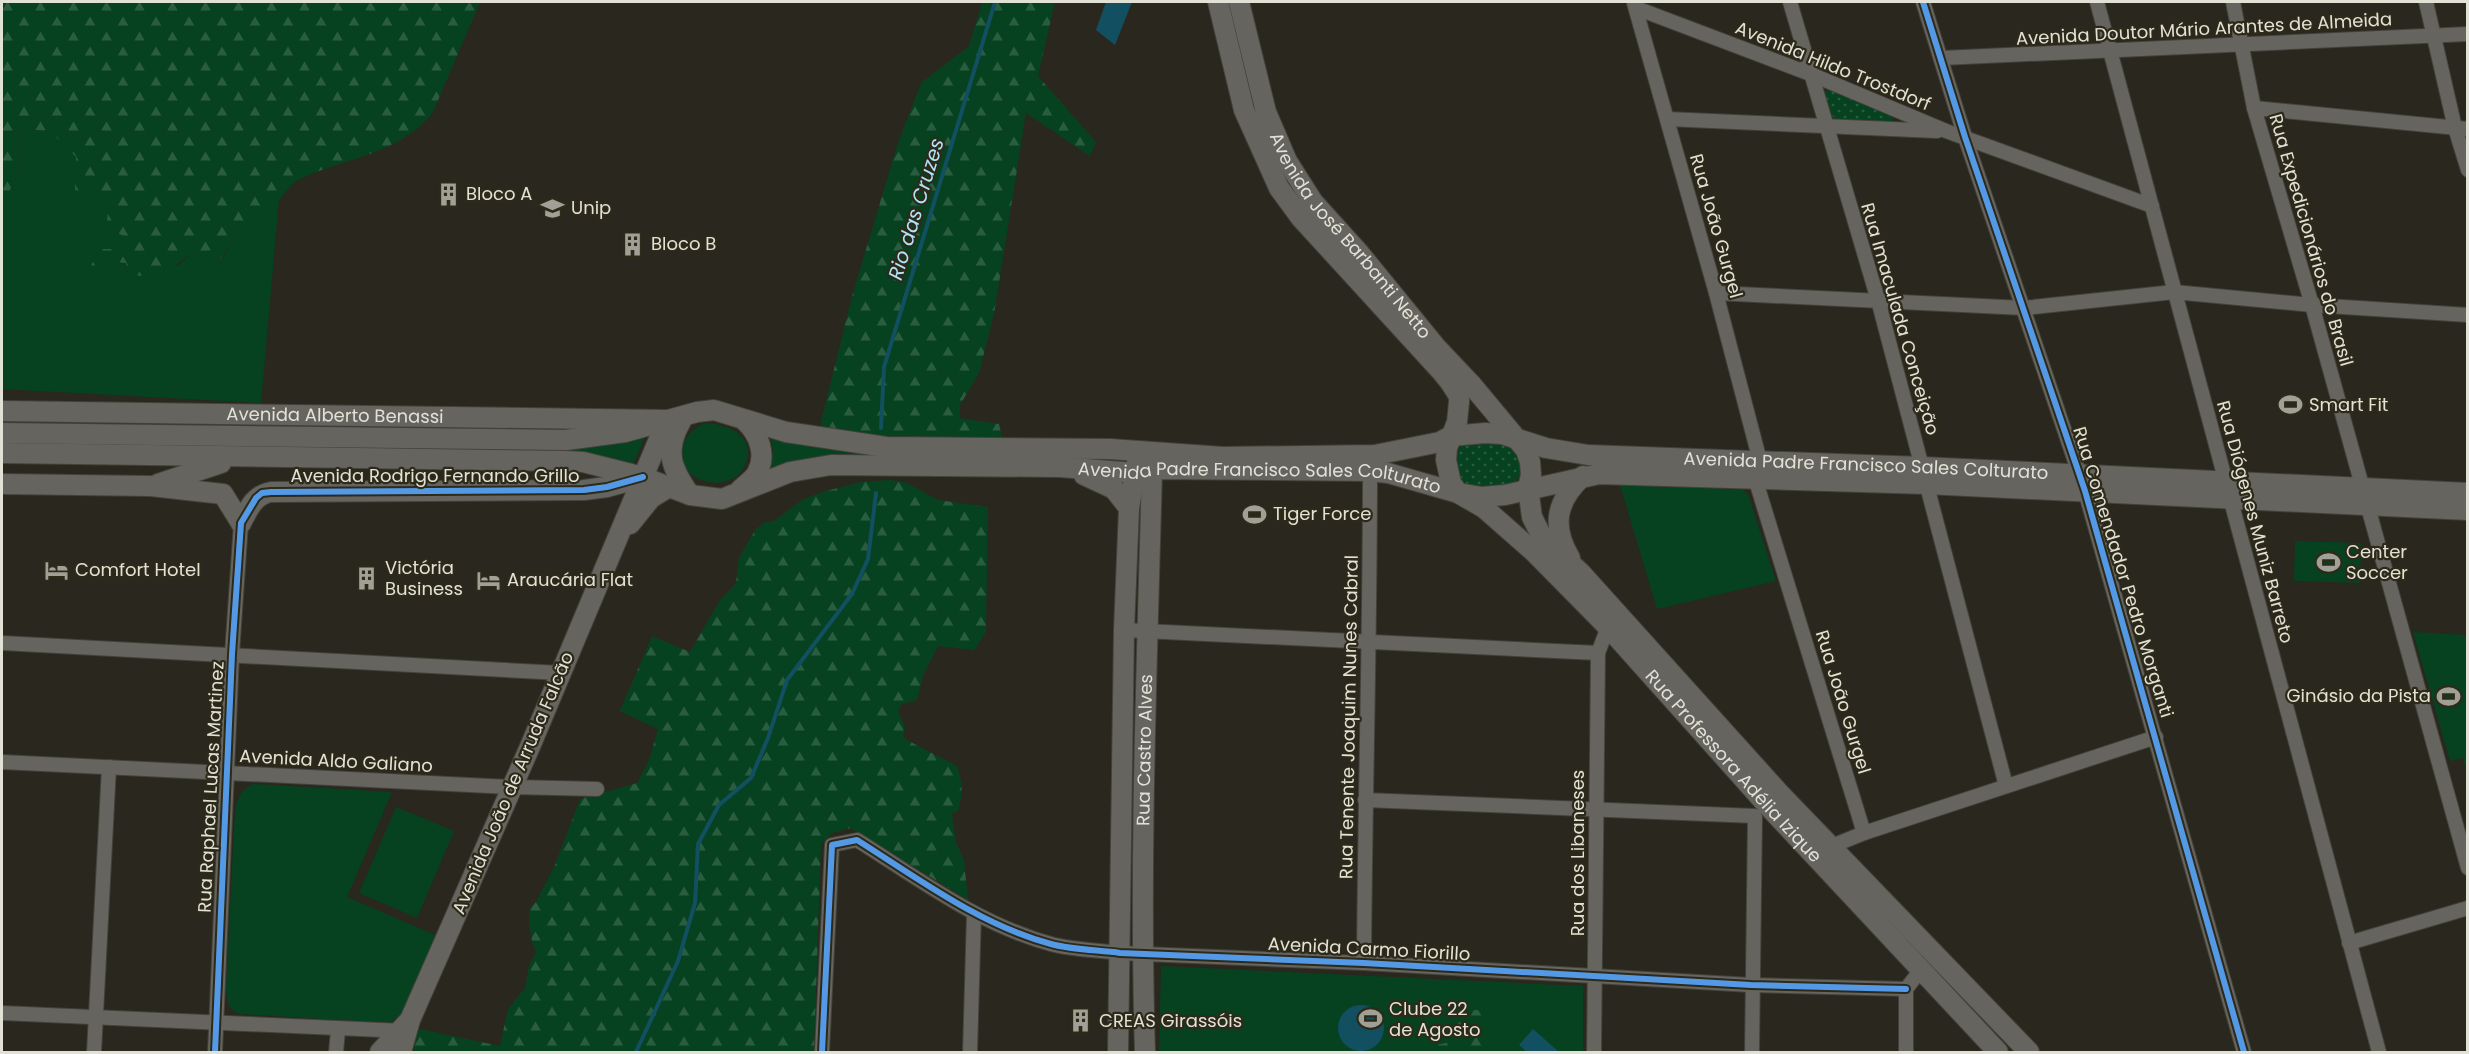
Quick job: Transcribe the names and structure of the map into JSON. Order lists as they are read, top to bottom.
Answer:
{
  "streets": {
    "main road": [
      "Avenida José Barbanti Netto",
      "Avenida Alberto Benassi",
      "Avenida Padre Francisco Sales Colturato",
      "Avenida Rodrigo Fernando Grillo",
      "Rua Castro Alves",
      "Rua Professora Adélia Izique",
      "Avenida João de Arruda Falcão"
    ],
    "street": [
      "Avenida Doutor Mário Arantes de Almeida",
      "Avenida Hildo Trostdorf",
      "Rua João Gurgel",
      "Rua Expedicionários do Brasil",
      "Rua Imaculada Conceição",
      "Rua Diógenes Muniz Barreto",
      "Rua Comendador Pedro Morganti",
      "Rua Tenente Joaquim Nunes Cabral",
      "Avenida Aldo Galiano",
      "Rua Raphael Lucas Martinez",
      "Rua dos Libaneses",
      "Avenida Carmo Fiorillo"
    ]
  },
  "crossings": [
    ["Avenida Doutor Mário Arantes de Almeida", "Rua Expedicionários do Brasil"],
    ["Avenida Doutor Mário Arantes de Almeida", "Rua Diógenes Muniz Barreto"],
    ["Avenida Doutor Mário Arantes de Almeida", "Rua Comendador Pedro Morganti"],
    ["Avenida Hildo Trostdorf", "Rua João Gurgel"],
    ["Avenida Hildo Trostdorf", "Rua Imaculada Conceição"],
    ["Avenida Hildo Trostdorf", "Rua Diógenes Muniz Barreto"],
    ["Avenida Hildo Trostdorf", "Rua Comendador Pedro Morganti"],
    ["Rua João Gurgel", "Avenida Padre Francisco Sales Colturato"],
    ["Avenida José Barbanti Netto", "Avenida Padre Francisco Sales Colturato"],
    ["Avenida José Barbanti Netto", "Rua Professora Adélia Izique"],
    ["Rua Expedicionários do Brasil", "Avenida Padre Francisco Sales Colturato"],
    ["Rua Imaculada Conceição", "Avenida Padre Francisco Sales Colturato"],
    ["Avenida Alberto Benassi", "Avenida Padre Francisco Sales Colturato"],
    ["Avenida Alberto Benassi", "Avenida João de Arruda Falcão"],
    ["Avenida Padre Francisco Sales Colturato", "Rua Diógenes Muniz Barreto"],
    ["Avenida Padre Francisco Sales Colturato", "Rua Comendador Pedro Morganti"],
    ["Avenida Padre Francisco Sales Colturato", "Rua Tenente Joaquim Nunes Cabral"],
    ["Avenida Padre Francisco Sales Colturato", "Rua Castro Alves"],
    ["Avenida Padre Francisco Sales Colturato", "Rua Professora Adélia Izique"],
    ["Avenida Padre Francisco Sales Colturato", "Avenida João de Arruda Falcão"],
    ["Avenida Rodrigo Fernando Grillo", "Avenida João de Arruda Falcão"],
    ["Avenida Rodrigo Fernando Grillo", "Rua Raphael Lucas Martinez"],
    ["Rua Tenente Joaquim Nunes Cabral", "Avenida Carmo Fiorillo"],
    ["Rua Castro Alves", "Avenida Carmo Fiorillo"],
    ["Avenida Aldo Galiano", "Avenida João de Arruda Falcão"],
    ["Avenida Aldo Galiano", "Rua Raphael Lucas Martinez"],
    ["Rua dos Libaneses", "Avenida Carmo Fiorillo"]
  ],
  "water": ["Rio das Cruzes"],
  "places": {
    "building": [
      "Bloco A",
      "Bloco B",
      "Victória Business",
      "CREAS Girassóis"
    ],
    "school or university": ["Unip"],
    "sports": [
      "Smart Fit",
      "Tiger Force",
      "Center Soccer",
      "Ginásio da Pista",
      "Clube 22 de Agosto"
    ],
    "hotel": ["Comfort Hotel", "Araucária Flat"]
  }
}
